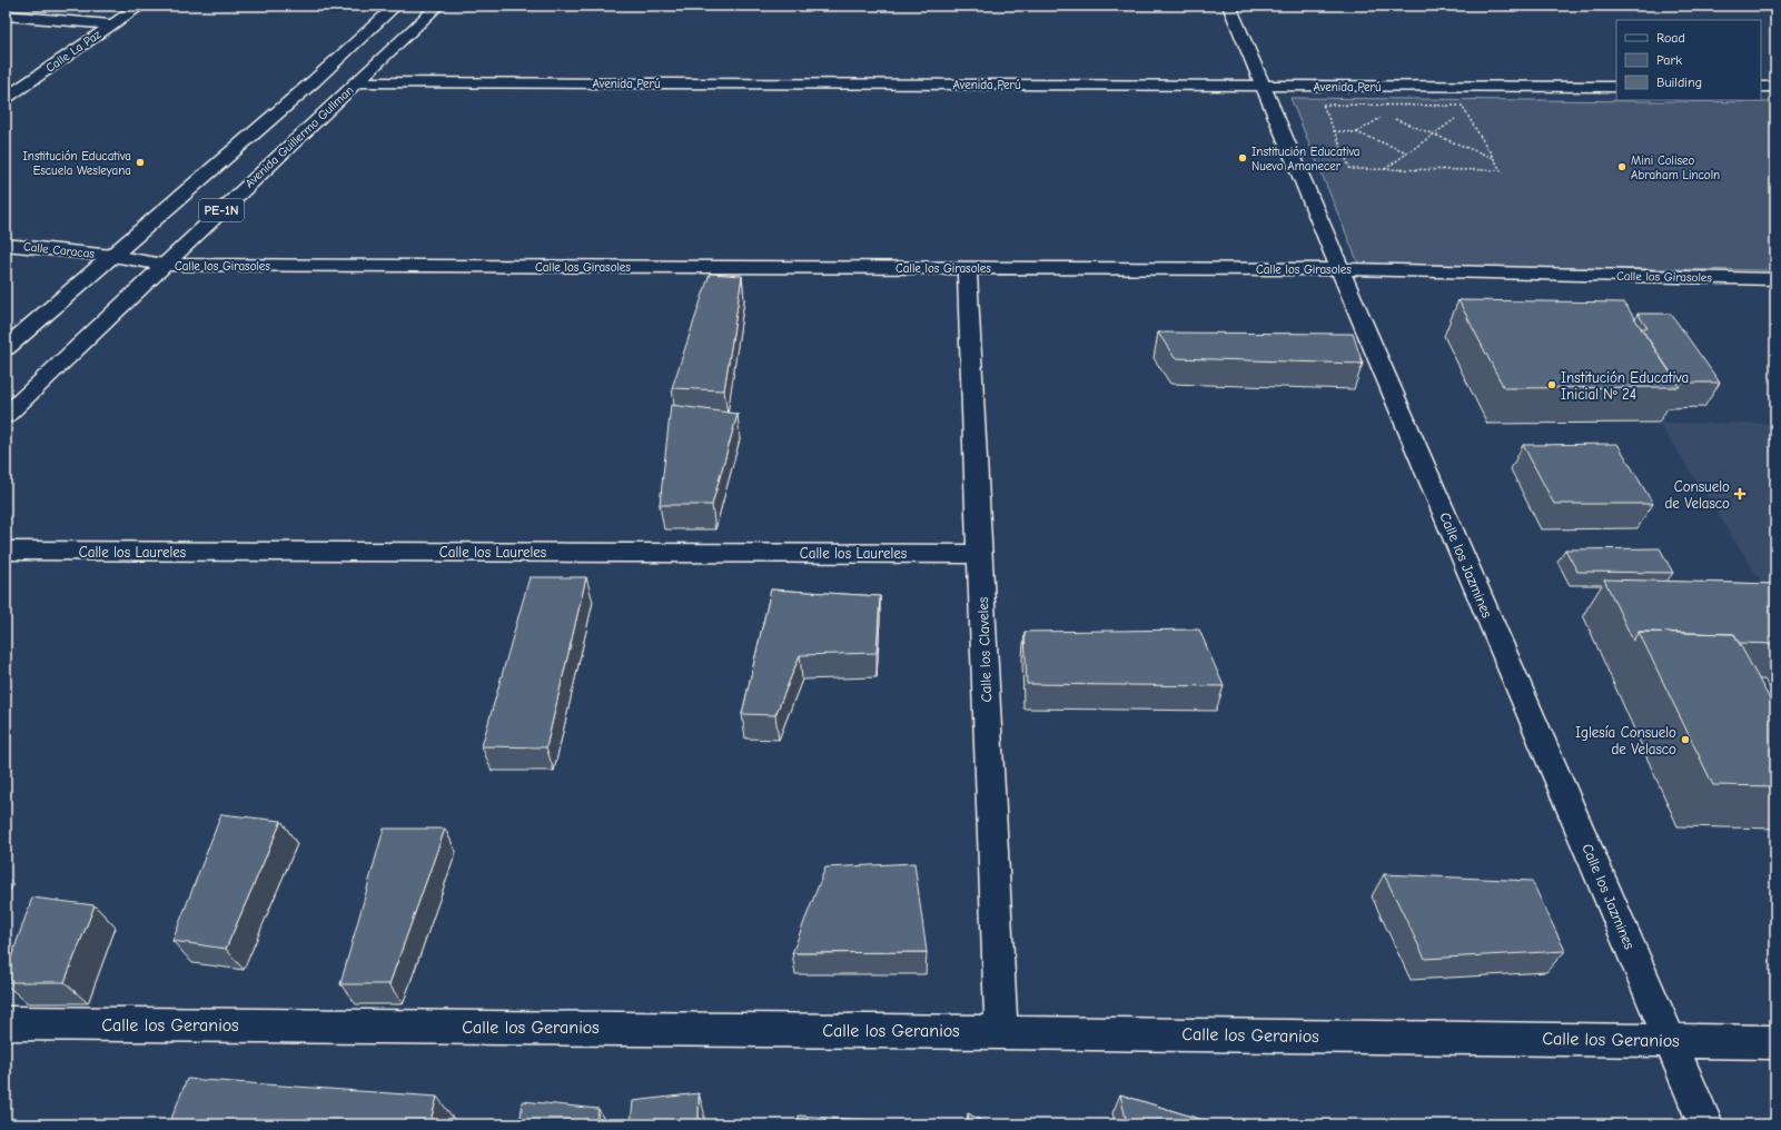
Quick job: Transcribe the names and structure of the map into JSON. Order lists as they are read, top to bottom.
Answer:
{
  "streets": {
    "street": [
      "Calle La Paz",
      "Avenida Perú",
      "Avenida Guillermo Gullman",
      "PE-1N",
      "Calle Caracas",
      "Calle los Girasoles",
      "Calle los Laureles",
      "Calle los Jazmines",
      "Calle los Claveles",
      "Calle los Geranios"
    ]
  },
  "crossings": [
    ["Avenida Perú", "Avenida Guillermo Gullman"],
    ["Avenida Perú", "Calle los Jazmines"],
    ["Avenida Guillermo Gullman", "Calle los Girasoles"],
    ["PE-1N", "Calle Caracas"],
    ["PE-1N", "Calle los Girasoles"],
    ["Calle Caracas", "Calle los Girasoles"],
    ["Calle los Girasoles", "Calle los Jazmines"],
    ["Calle los Girasoles", "Calle los Claveles"],
    ["Calle los Laureles", "Calle los Claveles"],
    ["Calle los Jazmines", "Calle los Geranios"],
    ["Calle los Claveles", "Calle los Geranios"]
  ],
  "places": {
    "other": [
      "Institución Educativa Nuevo Amanecer",
      "Institución Educativa Escuela Wesleyana",
      "Mini Coliseo Abraham Lincoln",
      "Institución Educativa Inicial Nº 24",
      "Iglesía Consuelo de Velasco"
    ],
    "health": ["Consuelo de Velasco"]
  },
  "legend": ["Road", "Park", "Building"]
}
